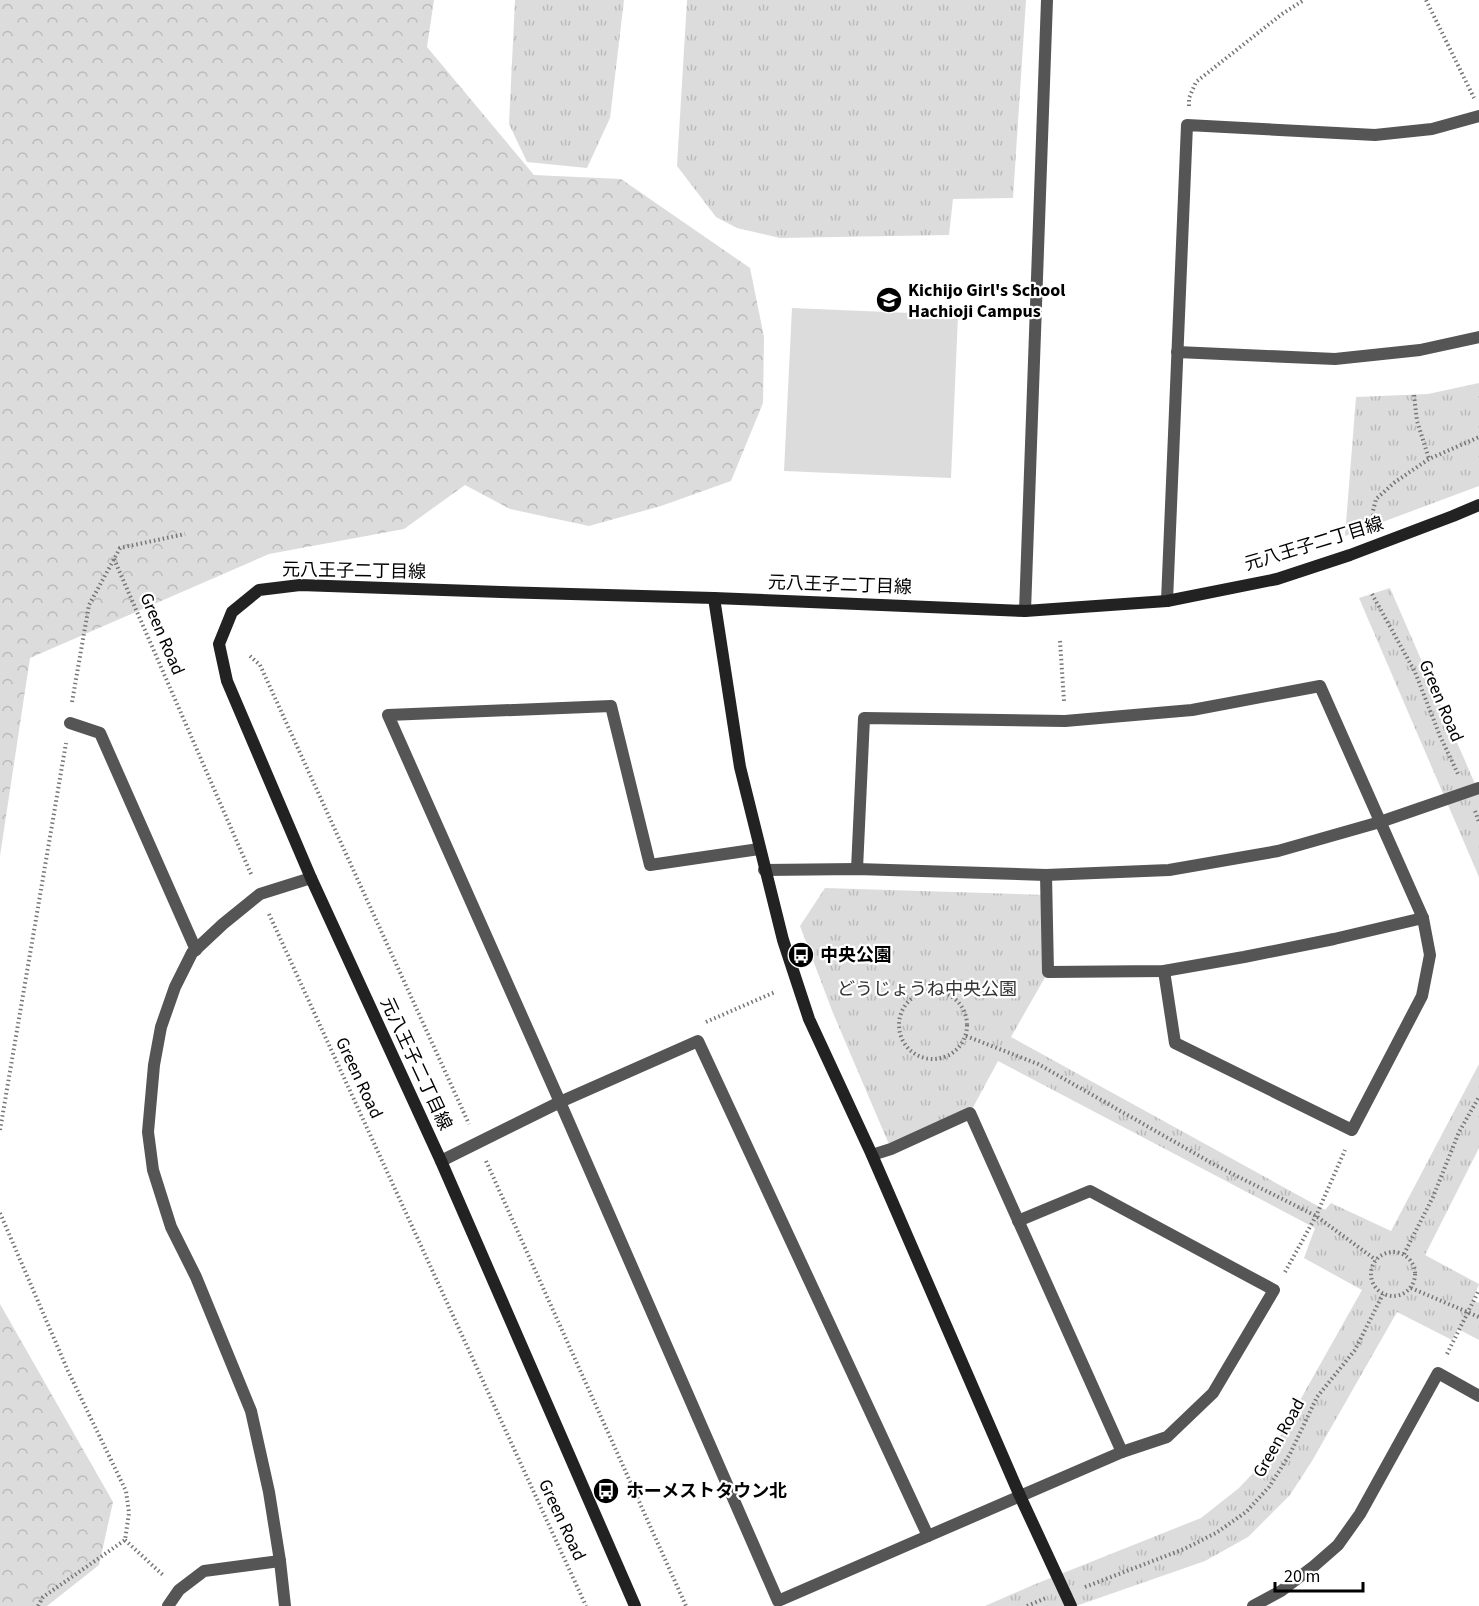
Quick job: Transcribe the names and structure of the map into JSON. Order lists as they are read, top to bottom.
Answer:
{
  "streets": {
    "street": ["元八王子二丁目線"],
    "path": ["Green Road"]
  },
  "parks": ["どうじょうね中央公園"],
  "places": {
    "school or university": ["Kichijo Girl's School Hachioji Campus"],
    "bus stop": ["中央公園", "ホーメストタウン北"]
  },
  "scale_bar": "20 m"
}
